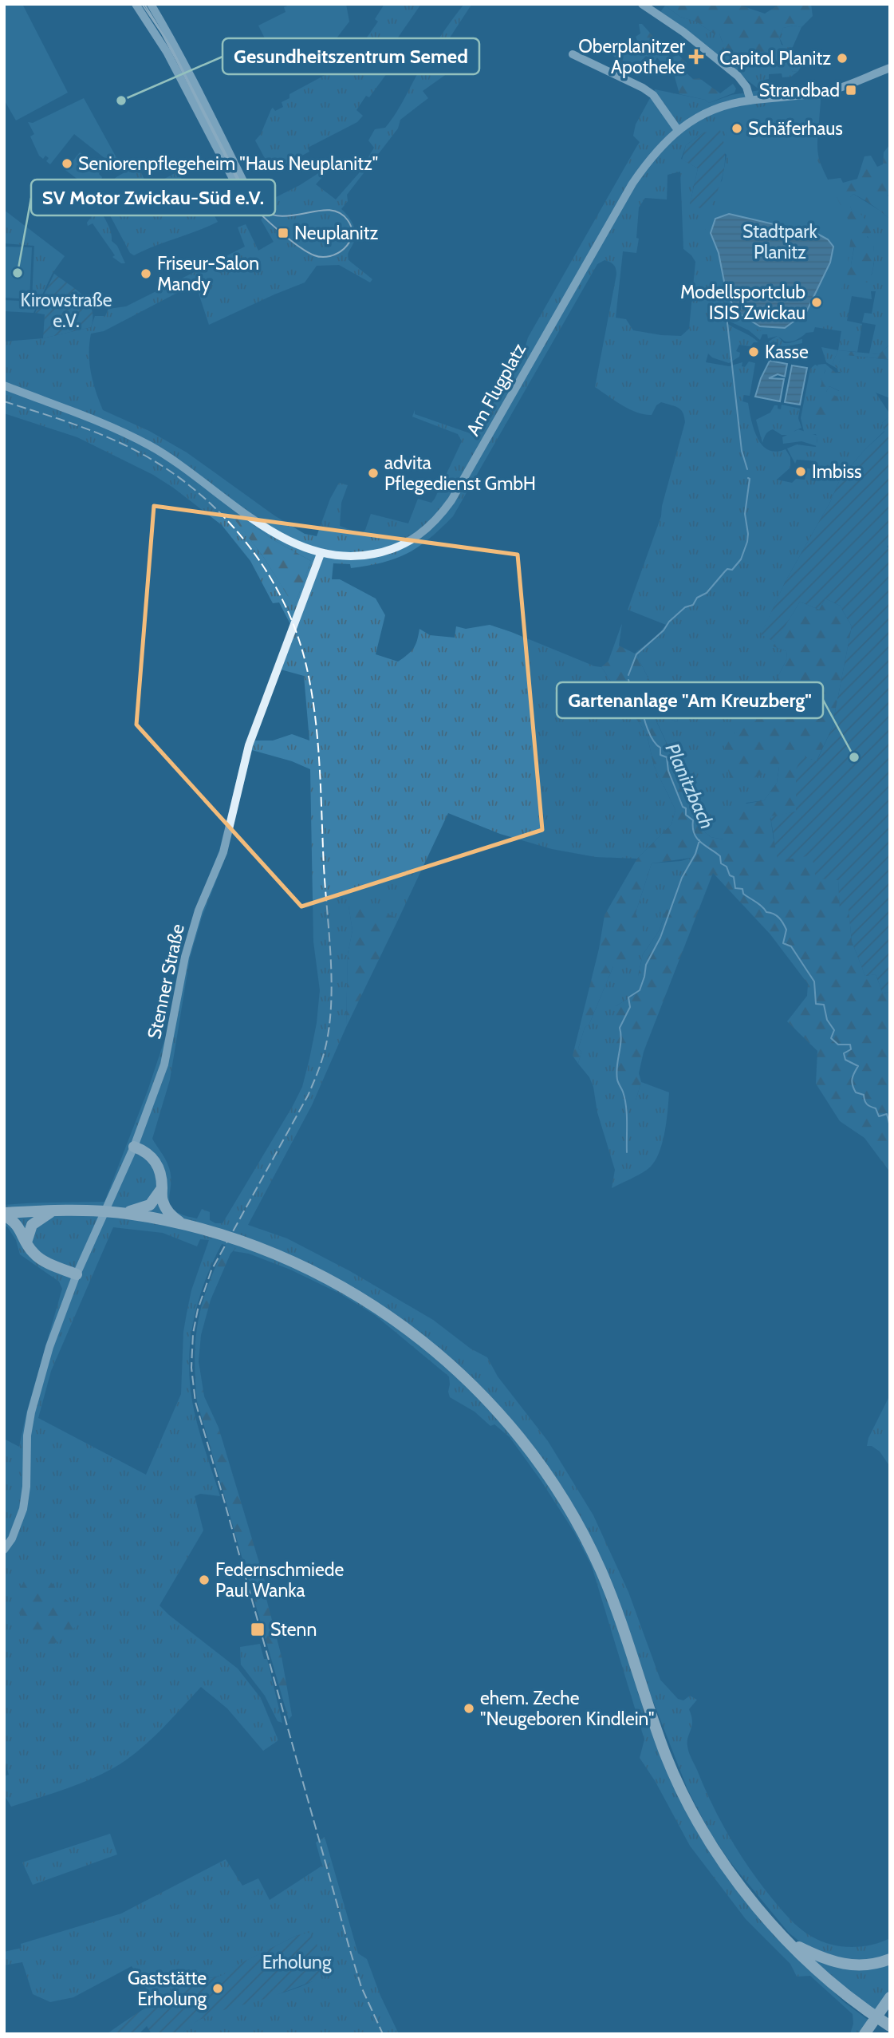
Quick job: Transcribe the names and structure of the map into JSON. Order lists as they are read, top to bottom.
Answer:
{
  "streets": {
    "street": ["Am Flugplatz", "Stenner Straße"]
  },
  "crossings": [
    ["Am Flugplatz", "Stenner Straße"]
  ],
  "water": ["Planitzbach"],
  "parks": ["Stadtpark Planitz", "Kirowstraße e.V.", "Erholung"],
  "places": {
    "health": ["Oberplanitzer Apotheke"],
    "other": [
      "Capitol Planitz",
      "Gesundheitszentrum Semed",
      "Schäferhaus",
      "Seniorenpflegeheim \"Haus Neuplanitz\"",
      "SV Motor Zwickau-Süd e.V.",
      "Friseur-Salon Mandy",
      "Modellsportclub ISIS Zwickau",
      "Kasse",
      "Imbiss",
      "advita Pflegedienst GmbH",
      "Gartenanlage \"Am Kreuzberg\"",
      "Federnschmiede Paul Wanka",
      "ehem. Zeche \"Neugeboren Kindlein\"",
      "Gaststätte Erholung"
    ],
    "transit": ["Strandbad", "Neuplanitz", "Stenn"]
  }
}
